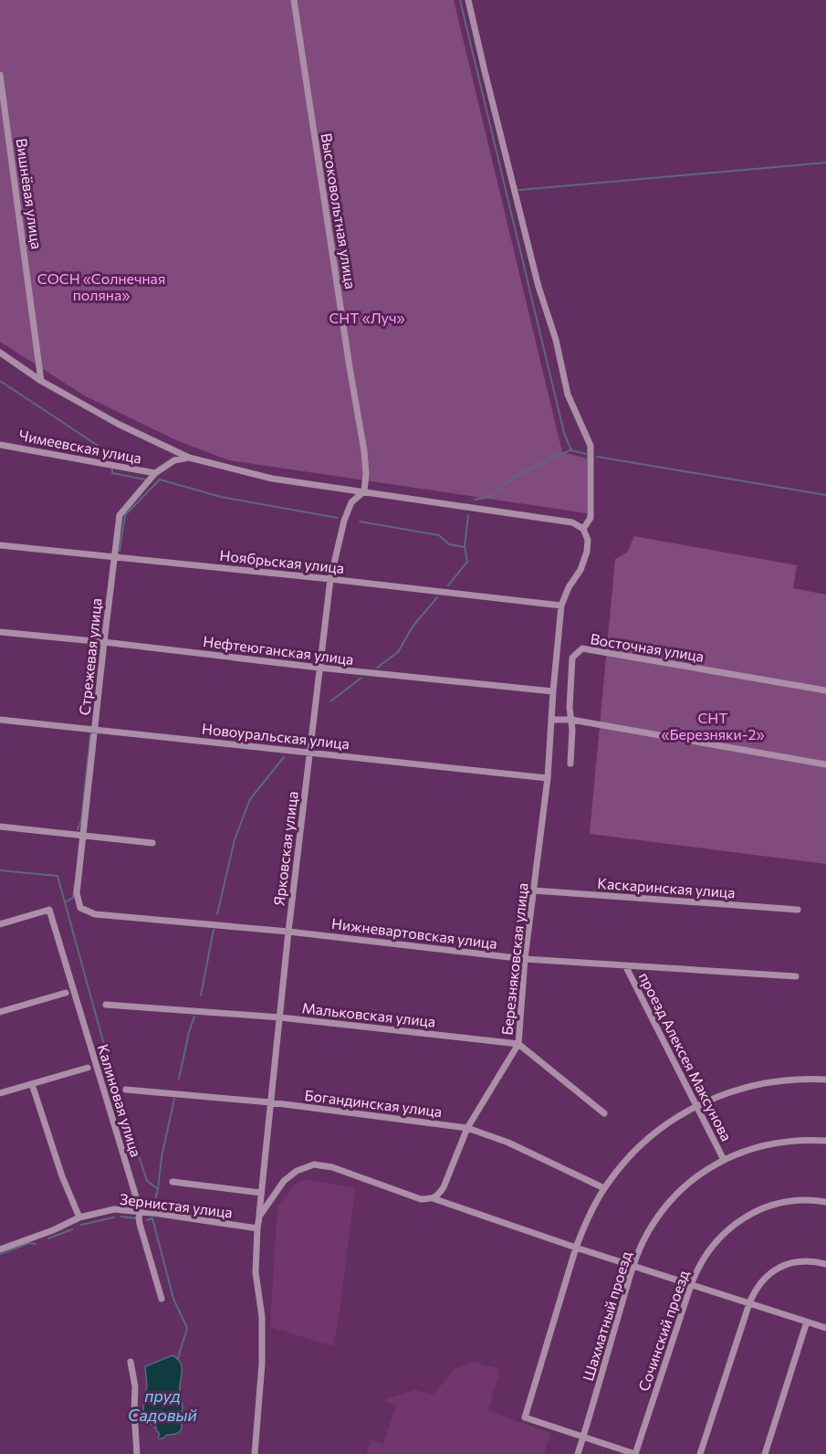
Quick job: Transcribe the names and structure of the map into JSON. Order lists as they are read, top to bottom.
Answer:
{
  "streets": {
    "street": [
      "Вишнёвая улица",
      "Высоковольтная улица",
      "Чимеевская улица",
      "Ноябрьская улица",
      "Восточная улица",
      "Нефтеюганская улица",
      "Стрежевая улица",
      "Новоуральская улица",
      "Ярковская улица",
      "Каскаринская улица",
      "Нижневартовская улица",
      "Березняковская улица",
      "Мальковская улица",
      "проезд Алексея Максунова",
      "Калиновая улица",
      "Богандинская улица",
      "Зернистая улица",
      "Шахматный проезд",
      "Сочинский проезд"
    ]
  },
  "crossings": [
    ["Высоковольтная улица", "Ярковская улица"],
    ["Чимеевская улица", "Стрежевая улица"],
    ["Ноябрьская улица", "Стрежевая улица"],
    ["Ноябрьская улица", "Ярковская улица"],
    ["Ноябрьская улица", "Березняковская улица"],
    ["Нефтеюганская улица", "Стрежевая улица"],
    ["Нефтеюганская улица", "Ярковская улица"],
    ["Нефтеюганская улица", "Березняковская улица"],
    ["Стрежевая улица", "Новоуральская улица"],
    ["Стрежевая улица", "Нижневартовская улица"],
    ["Новоуральская улица", "Ярковская улица"],
    ["Новоуральская улица", "Березняковская улица"],
    ["Ярковская улица", "Нижневартовская улица"],
    ["Ярковская улица", "Мальковская улица"],
    ["Ярковская улица", "Богандинская улица"],
    ["Каскаринская улица", "Березняковская улица"],
    ["Нижневартовская улица", "Березняковская улица"],
    ["Нижневартовская улица", "проезд Алексея Максунова"],
    ["Березняковская улица", "Мальковская улица"],
    ["Березняковская улица", "Богандинская улица"],
    ["проезд Алексея Максунова", "Шахматный проезд"],
    ["Калиновая улица", "Зернистая улица"]
  ],
  "water": ["пруд Садовый"],
  "parks": ["СОСН «Солнечная поляна»", "СНТ «Луч»", "СНТ «Березняки-2»"]
}
